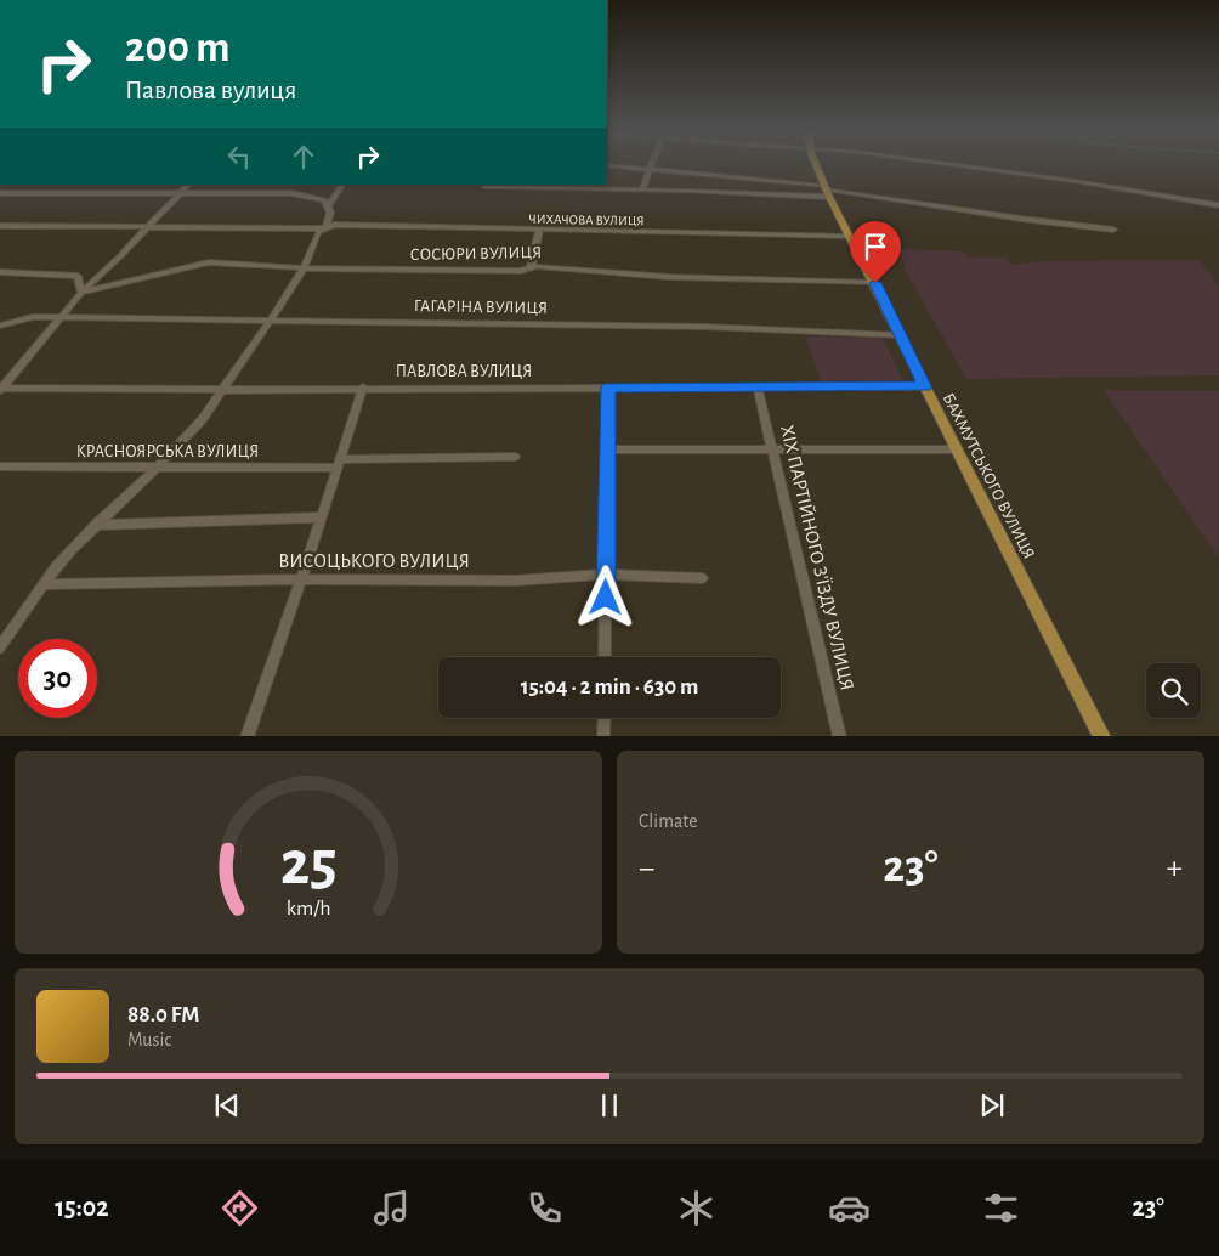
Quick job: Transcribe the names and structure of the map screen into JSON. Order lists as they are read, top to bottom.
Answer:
{
  "streets": {
    "main road": ["БАХМУТСЬКОГО ВУЛИЦЯ"],
    "street": [
      "ЧИХАЧОВА ВУЛИЦЯ",
      "СОСЮРИ ВУЛИЦЯ",
      "ГАГАРІНА ВУЛИЦЯ",
      "ПАВЛОВА ВУЛИЦЯ",
      "КРАСНОЯРСЬКА ВУЛИЦЯ",
      "XIX ПАРТІЙНОГО З'ЇЗДУ ВУЛИЦЯ",
      "ВИСОЦЬКОГО ВУЛИЦЯ"
    ]
  },
  "crossings": [
    ["ЧИХАЧОВА ВУЛИЦЯ", "БАХМУТСЬКОГО ВУЛИЦЯ"],
    ["СОСЮРИ ВУЛИЦЯ", "БАХМУТСЬКОГО ВУЛИЦЯ"],
    ["ГАГАРІНА ВУЛИЦЯ", "БАХМУТСЬКОГО ВУЛИЦЯ"],
    ["ПАВЛОВА ВУЛИЦЯ", "БАХМУТСЬКОГО ВУЛИЦЯ"],
    ["ПАВЛОВА ВУЛИЦЯ", "XIX ПАРТІЙНОГО З'ЇЗДУ ВУЛИЦЯ"]
  ],
  "page": {
    "turn": ["200 m", "Павлова вулиця"],
    "limit": "30",
    "trip": "15:04 · 2 min · 630 m",
    "tile": "Climate",
    "heat": ["−", "23°", "+"],
    "song": ["88.0 FM", "Music"],
    "tabs": ["15:02", "23°"],
    "gauge": ["25", "km/h"]
  }
}
